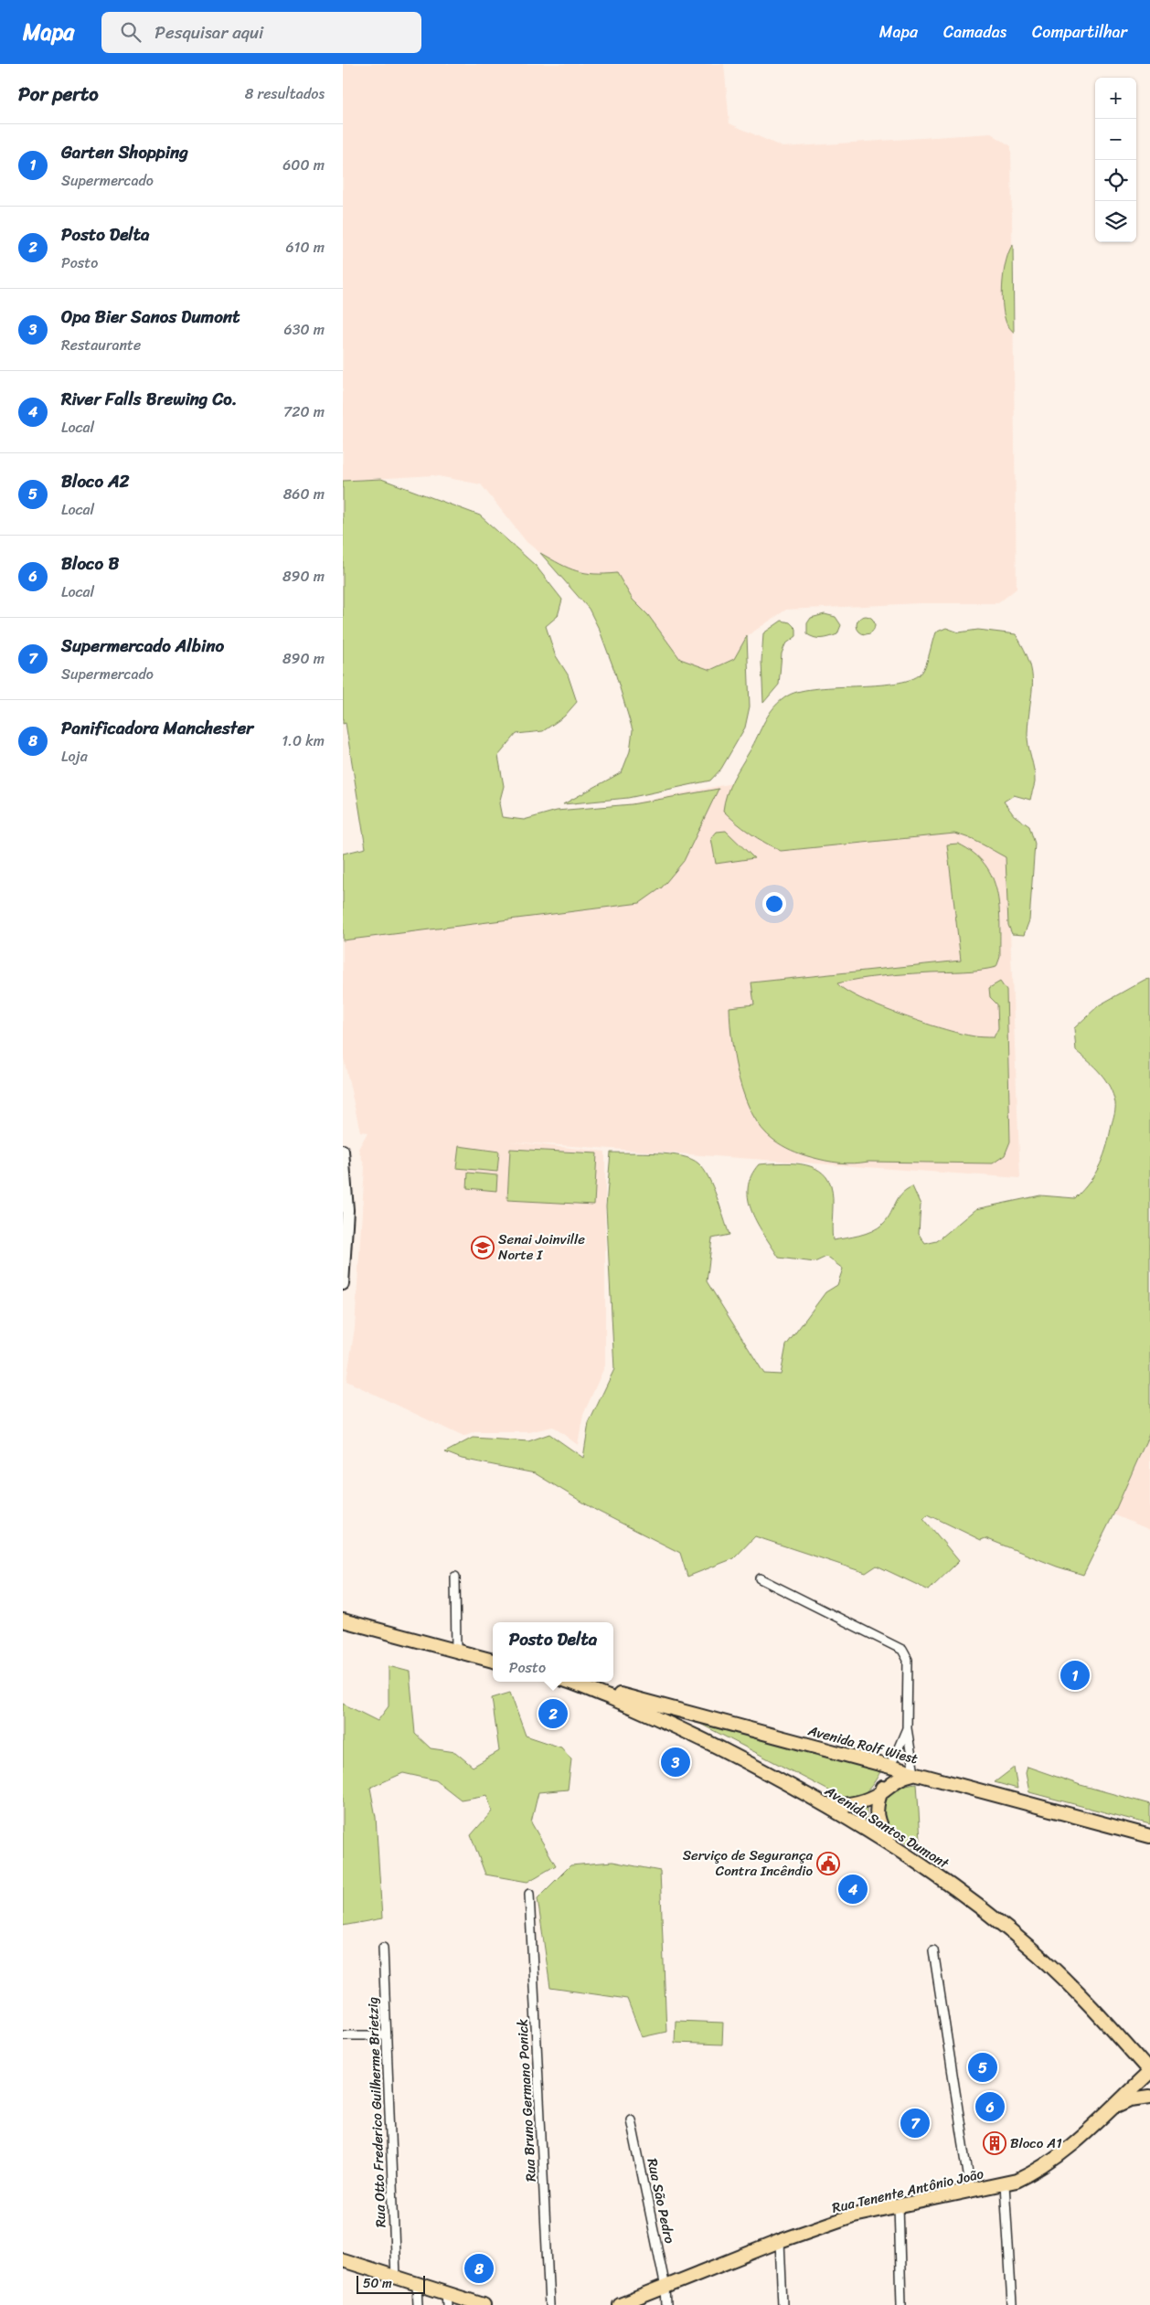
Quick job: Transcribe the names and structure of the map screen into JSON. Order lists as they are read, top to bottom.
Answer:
{
  "streets": {
    "main road": ["Avenida Rolf Wiest", "Avenida Santos Dumont", "Rua Tenente Antônio João"],
    "street": ["Rua Bruno Germano Ponick", "Rua Otto Frederico Guilherme Brietzig", "Rua São Pedro"]
  },
  "crossings": [
    ["Avenida Santos Dumont", "Rua Tenente Antônio João"],
    ["Rua Tenente Antônio João", "Rua São Pedro"]
  ],
  "places": {
    "school or university": ["Senai Joinville Norte I"],
    "public building": ["Serviço de Segurança Contra Incêndio"],
    "building": ["Bloco A1"]
  },
  "scale_bar": "50 m",
  "page": {
    "header": "Mapa",
    "search": "Pesquisar aqui",
    "nav": ["Mapa", "Camadas", "Compartilhar"],
    "heading": ["Por perto", "8 resultados"],
    "map_buttons": ["+", "−"],
    "list": [
      {
        "mark": "1",
        "name": "Garten Shopping",
        "note": "Supermercado",
        "value": "600 m"
      },
      {
        "mark": "2",
        "name": "Posto Delta",
        "note": "Posto",
        "value": "610 m"
      },
      {
        "mark": "3",
        "name": "Opa Bier Sanos Dumont",
        "note": "Restaurante",
        "value": "630 m"
      },
      {
        "mark": "4",
        "name": "River Falls Brewing Co.",
        "note": "Local",
        "value": "720 m"
      },
      {
        "mark": "5",
        "name": "Bloco A2",
        "note": "Local",
        "value": "860 m"
      },
      {
        "mark": "6",
        "name": "Bloco B",
        "note": "Local",
        "value": "890 m"
      },
      {
        "mark": "7",
        "name": "Supermercado Albino",
        "note": "Supermercado",
        "value": "890 m"
      },
      {
        "mark": "8",
        "name": "Panificadora Manchester",
        "note": "Loja",
        "value": "1.0 km"
      }
    ],
    "popup": ["Posto Delta", "Posto"],
    "pins": [
      "1",
      "2",
      "3",
      "4",
      "5",
      "6",
      "7",
      "8"
    ],
    "scale": "50 m"
  }
}
